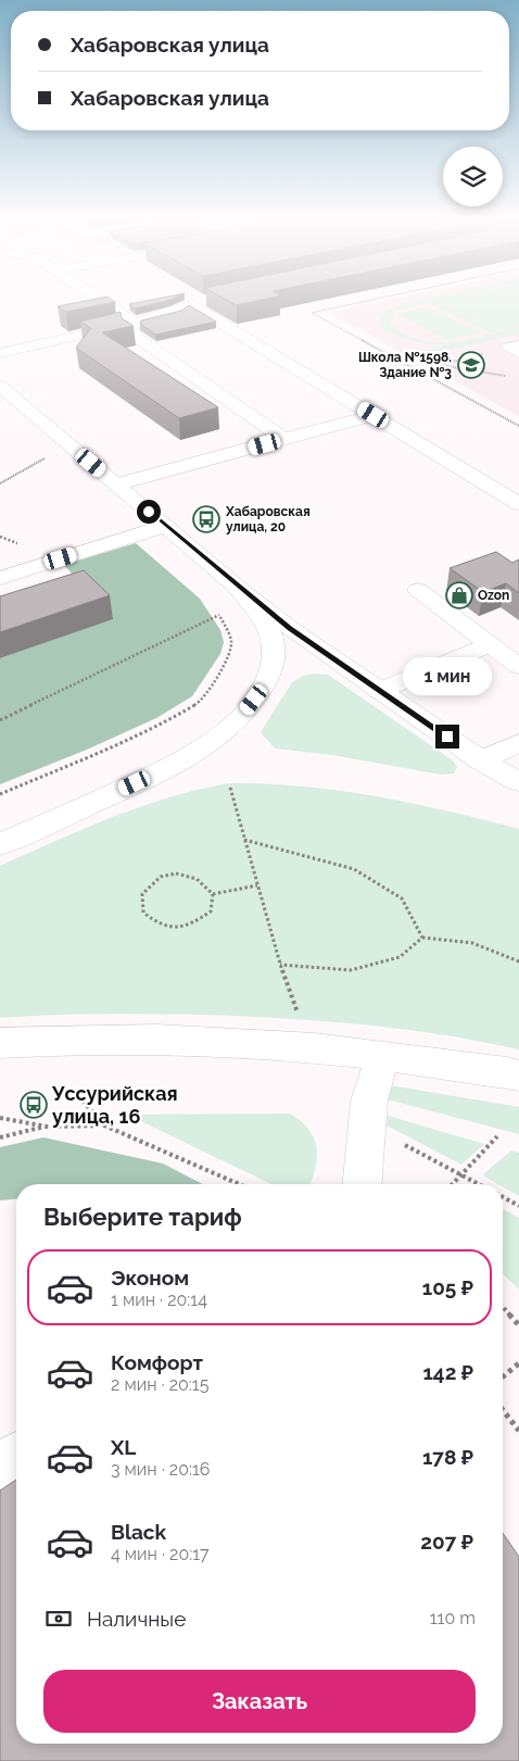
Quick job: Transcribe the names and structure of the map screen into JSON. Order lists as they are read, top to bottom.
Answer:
{
  "places": {
    "school or university": ["Школа №1598. Здание №3"],
    "bus stop": ["Хабаровская улица, 20", "Уссурийская улица, 16"],
    "shop": ["Ozon"]
  },
  "page": {
    "banner": ["Хабаровская улица", "Хабаровская улица"],
    "bubble": "1 мин",
    "heading": "Выберите тариф",
    "list": [
      {
        "name": "Эконом",
        "note": "1 мин · 20:14",
        "value": "105 ₽"
      },
      {
        "name": "Комфорт",
        "note": "2 мин · 20:15",
        "value": "142 ₽"
      },
      {
        "name": "XL",
        "note": "3 мин · 20:16",
        "value": "178 ₽"
      },
      {
        "name": "Black",
        "note": "4 мин · 20:17",
        "value": "207 ₽"
      }
    ],
    "pay": ["Наличные", "110 m"],
    "buttons": "Заказать"
  }
}
